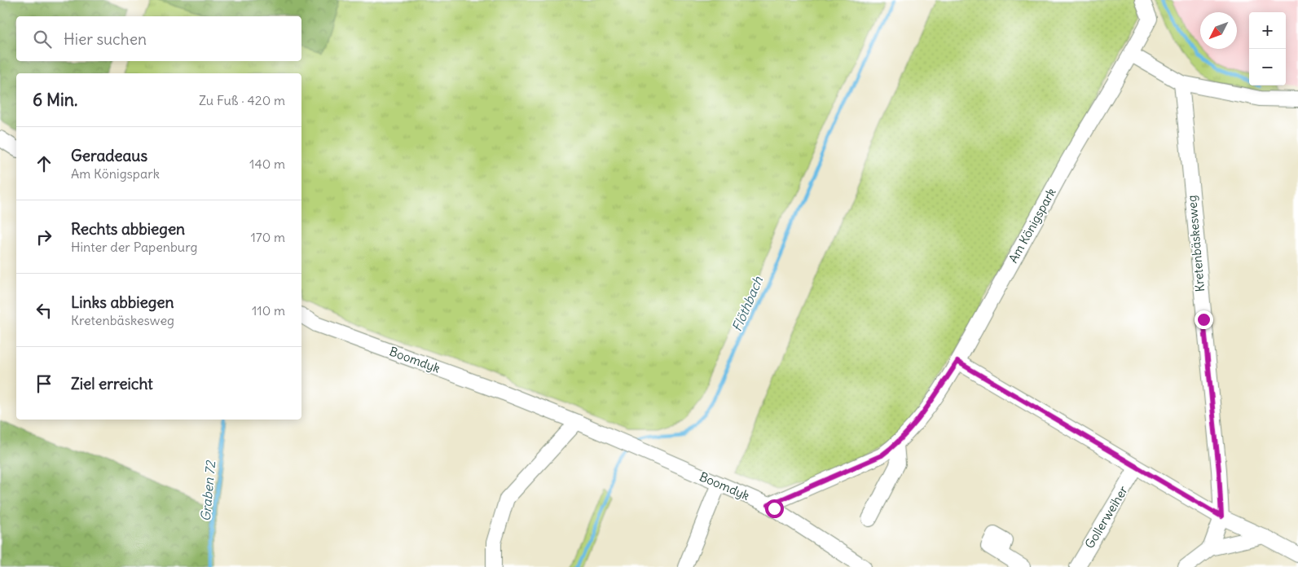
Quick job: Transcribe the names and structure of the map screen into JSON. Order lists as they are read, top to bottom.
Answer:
{
  "streets": {
    "street": [
      "Am Königspark",
      "Kretenbäskesweg",
      "Boomdyk",
      "Gollerweiher"
    ]
  },
  "crossings": [
    ["Am Königspark", "Boomdyk"]
  ],
  "water": ["Flöthbach", "Graben 72"],
  "north": "bottom left",
  "page": {
    "map_buttons": ["+", "−"],
    "search": "Hier suchen",
    "heading": ["6 Min.", "Zu Fuß · 420 m"],
    "list": [
      ["Geradeaus", "Am Königspark", "140 m"],
      ["Rechts abbiegen", "Hinter der Papenburg", "170 m"],
      ["Links abbiegen", "Kretenbäskesweg", "110 m"],
      "Ziel erreicht"
    ]
  }
}
